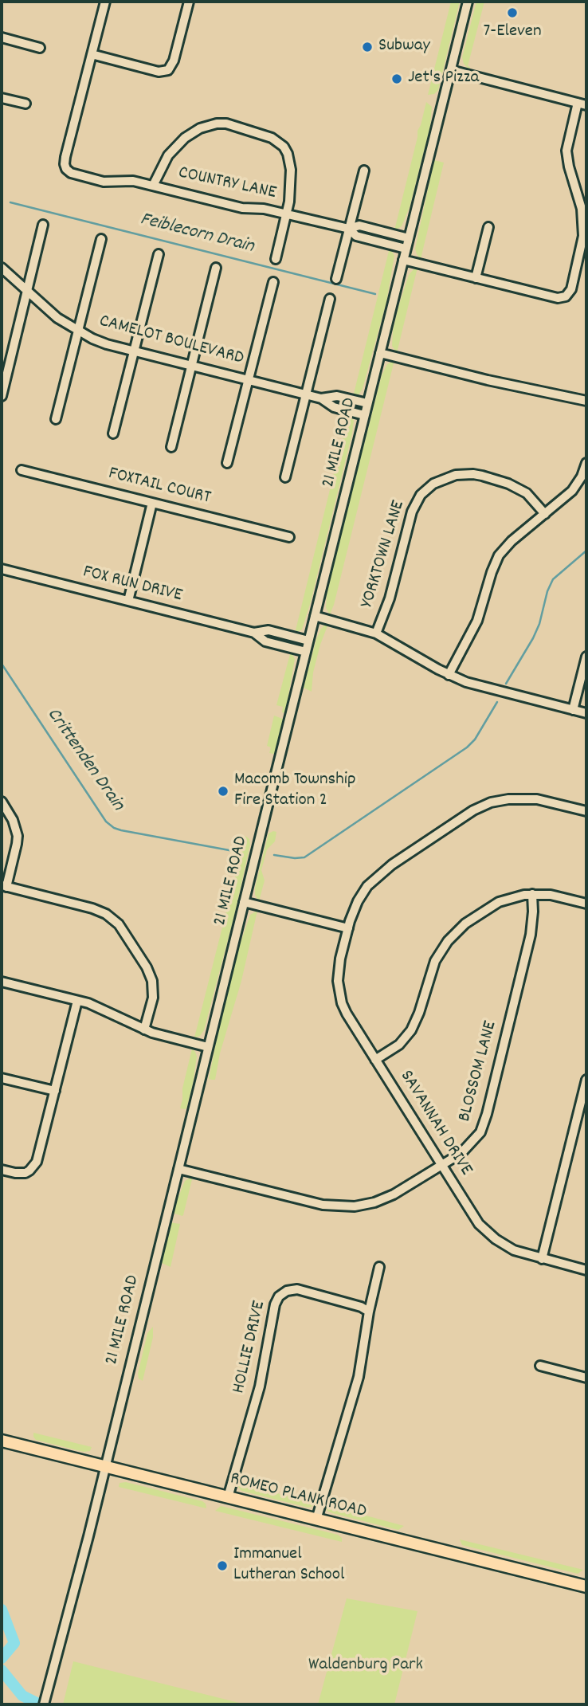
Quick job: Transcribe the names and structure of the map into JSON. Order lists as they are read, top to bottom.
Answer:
{
  "streets": {
    "main road": ["ROMEO PLANK ROAD"],
    "street": [
      "COUNTRY LANE",
      "CAMELOT BOULEVARD",
      "21 MILE ROAD",
      "FOXTAIL COURT",
      "YORKTOWN LANE",
      "FOX RUN DRIVE",
      "BLOSSOM LANE",
      "SAVANNAH DRIVE",
      "HOLLIE DRIVE"
    ]
  },
  "crossings": [
    ["COUNTRY LANE", "21 MILE ROAD"],
    ["CAMELOT BOULEVARD", "21 MILE ROAD"],
    ["21 MILE ROAD", "FOX RUN DRIVE"],
    ["21 MILE ROAD", "BLOSSOM LANE"],
    ["21 MILE ROAD", "ROMEO PLANK ROAD"],
    ["BLOSSOM LANE", "SAVANNAH DRIVE"],
    ["HOLLIE DRIVE", "ROMEO PLANK ROAD"]
  ],
  "water": ["Feiblecorn Drain", "Crittenden Drain"],
  "parks": ["Waldenburg Park"],
  "places": [
    "7-Eleven",
    "Subway",
    "Jet's Pizza",
    "Macomb Township Fire Station 2",
    "Immanuel Lutheran School"
  ]
}
